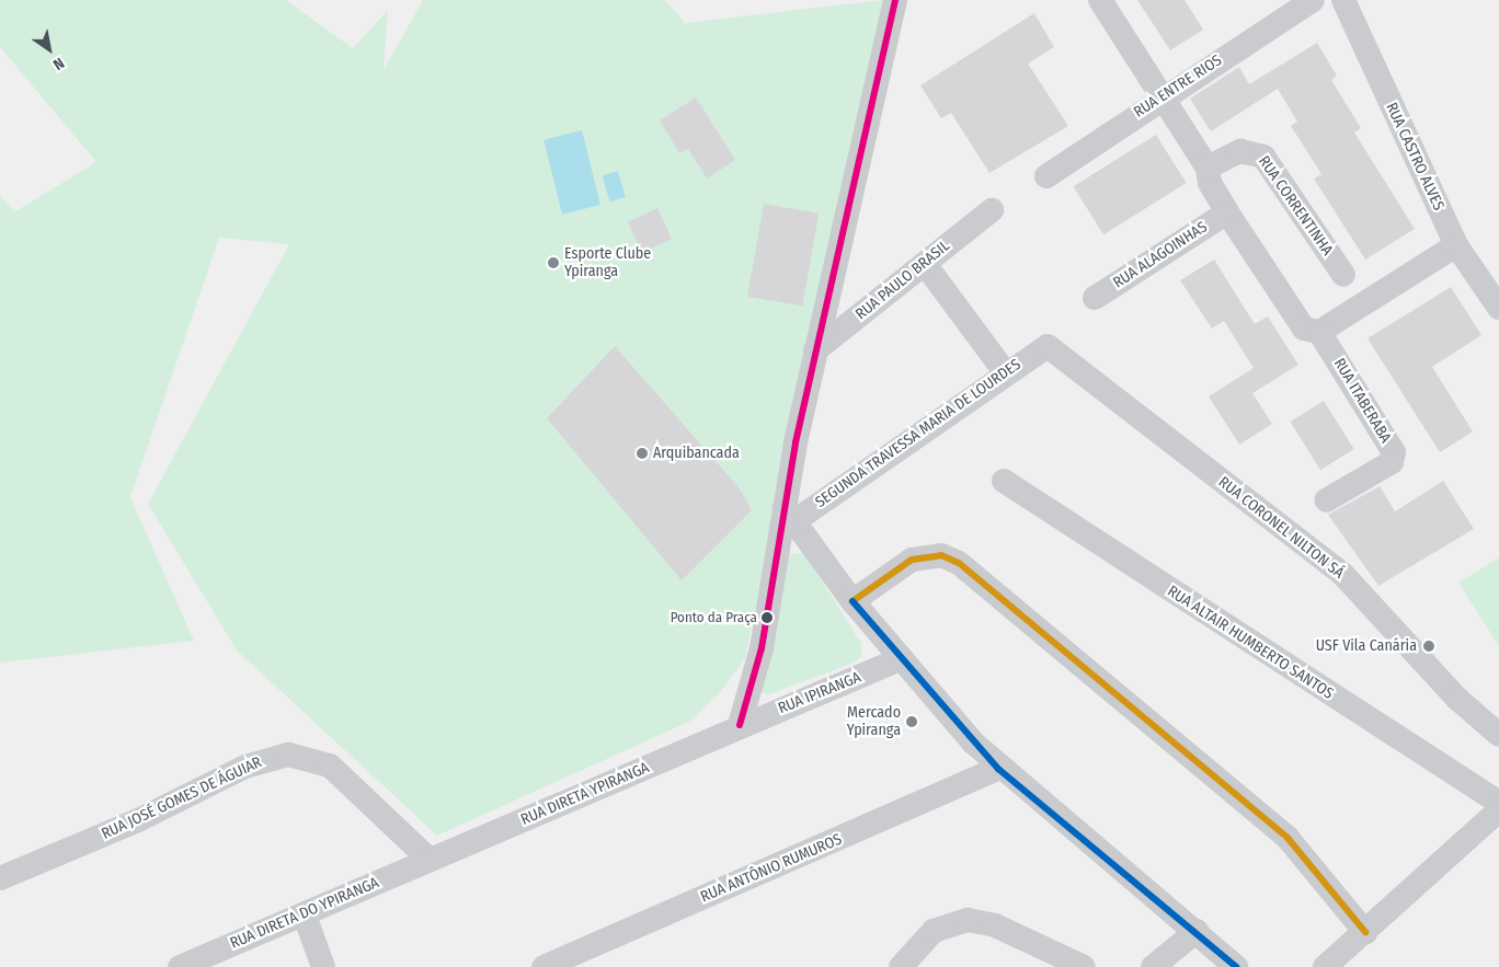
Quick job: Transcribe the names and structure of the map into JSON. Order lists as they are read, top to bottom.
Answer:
{
  "streets": {
    "street": [
      "RUA ENTRE RIOS",
      "RUA CASTRO ALVES",
      "RUA CORRENTINHA",
      "RUA ALAGOINHAS",
      "RUA PAULO BRASIL",
      "RUA ITABERABA",
      "SEGUNDA TRAVESSA MARIA DE LOURDES",
      "RUA CORONEL NILTON SÁ",
      "RUA ALTAIR HUMBERTO SANTOS",
      "RUA IPIRANGA",
      "RUA DIRETA YPIRANGA",
      "RUA JOSÉ GOMES DE ÁGUIAR",
      "RUA ANTÔNIO RUMUROS",
      "RUA DIRETA DO YPIRANGA"
    ]
  },
  "crossings": [
    ["RUA CORRENTINHA", "RUA ITABERABA"],
    ["RUA ALAGOINHAS", "RUA ITABERABA"],
    ["SEGUNDA TRAVESSA MARIA DE LOURDES", "RUA CORONEL NILTON SÁ"],
    ["RUA IPIRANGA", "RUA DIRETA YPIRANGA"],
    ["RUA DIRETA YPIRANGA", "RUA JOSÉ GOMES DE ÁGUIAR"],
    ["RUA DIRETA YPIRANGA", "RUA DIRETA DO YPIRANGA"],
    ["RUA JOSÉ GOMES DE ÁGUIAR", "RUA DIRETA DO YPIRANGA"]
  ],
  "places": [
    "Esporte Clube Ypiranga",
    "Arquibancada",
    "Ponto da Praça",
    "USF Vila Canária",
    "Mercado Ypiranga"
  ],
  "north": "bottom right"
}
